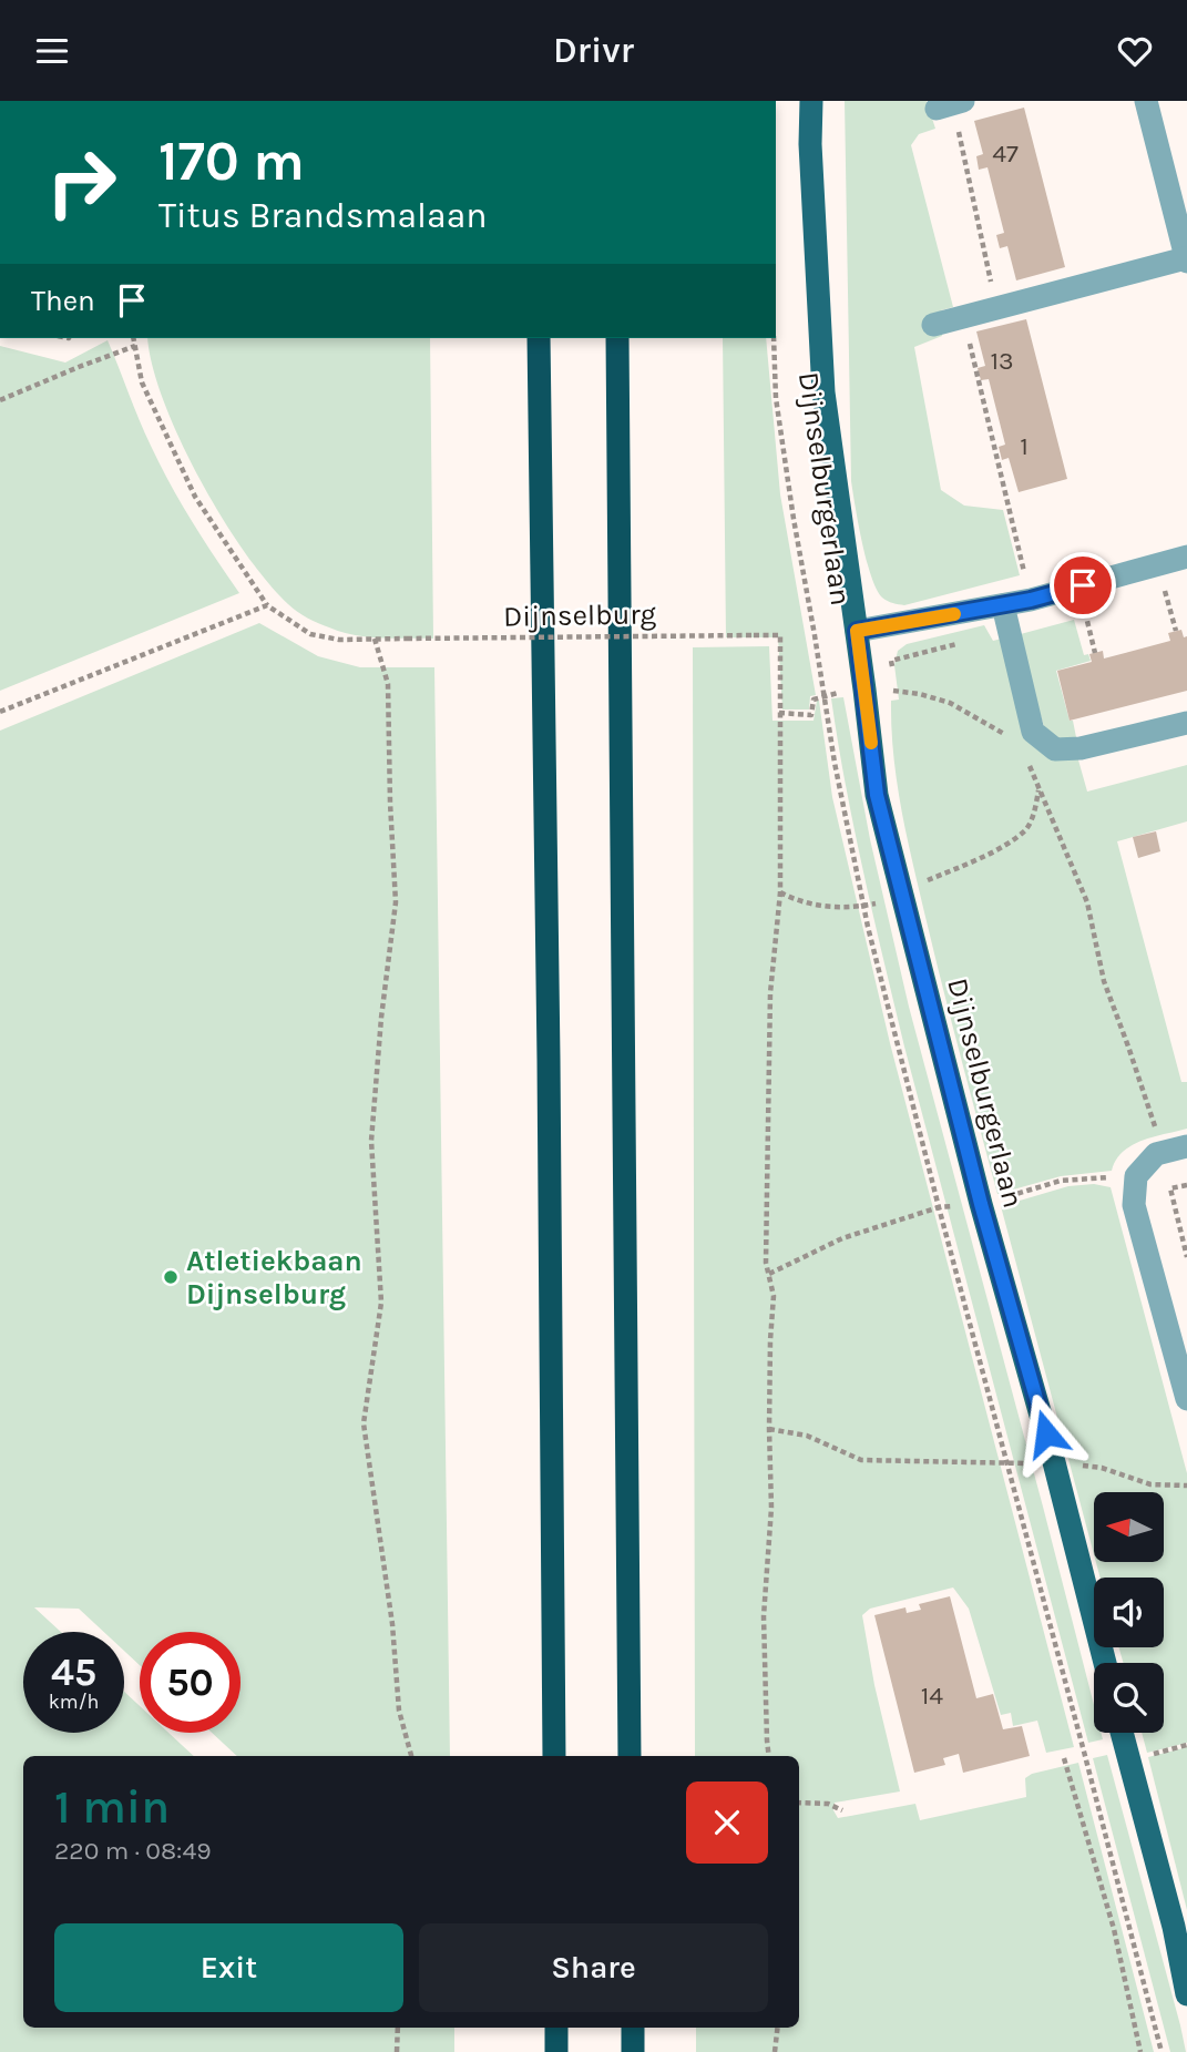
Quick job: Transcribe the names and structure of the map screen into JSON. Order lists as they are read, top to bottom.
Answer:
{
  "streets": {
    "main road": ["Dijnselburgerlaan"],
    "path": ["Dijnselburg"]
  },
  "places": ["Atletiekbaan Dijnselburg"],
  "house_numbers": [
    "47",
    "13",
    "1",
    "14"
  ],
  "north": "left",
  "page": {
    "header": "Drivr",
    "turn": ["170 m", "Titus Brandsmalaan"],
    "then": "Then",
    "speed": "45 km/h",
    "limit": "50",
    "heading": ["1 min", "220 m · 08:49"],
    "buttons": ["Exit", "Share"]
  }
}
